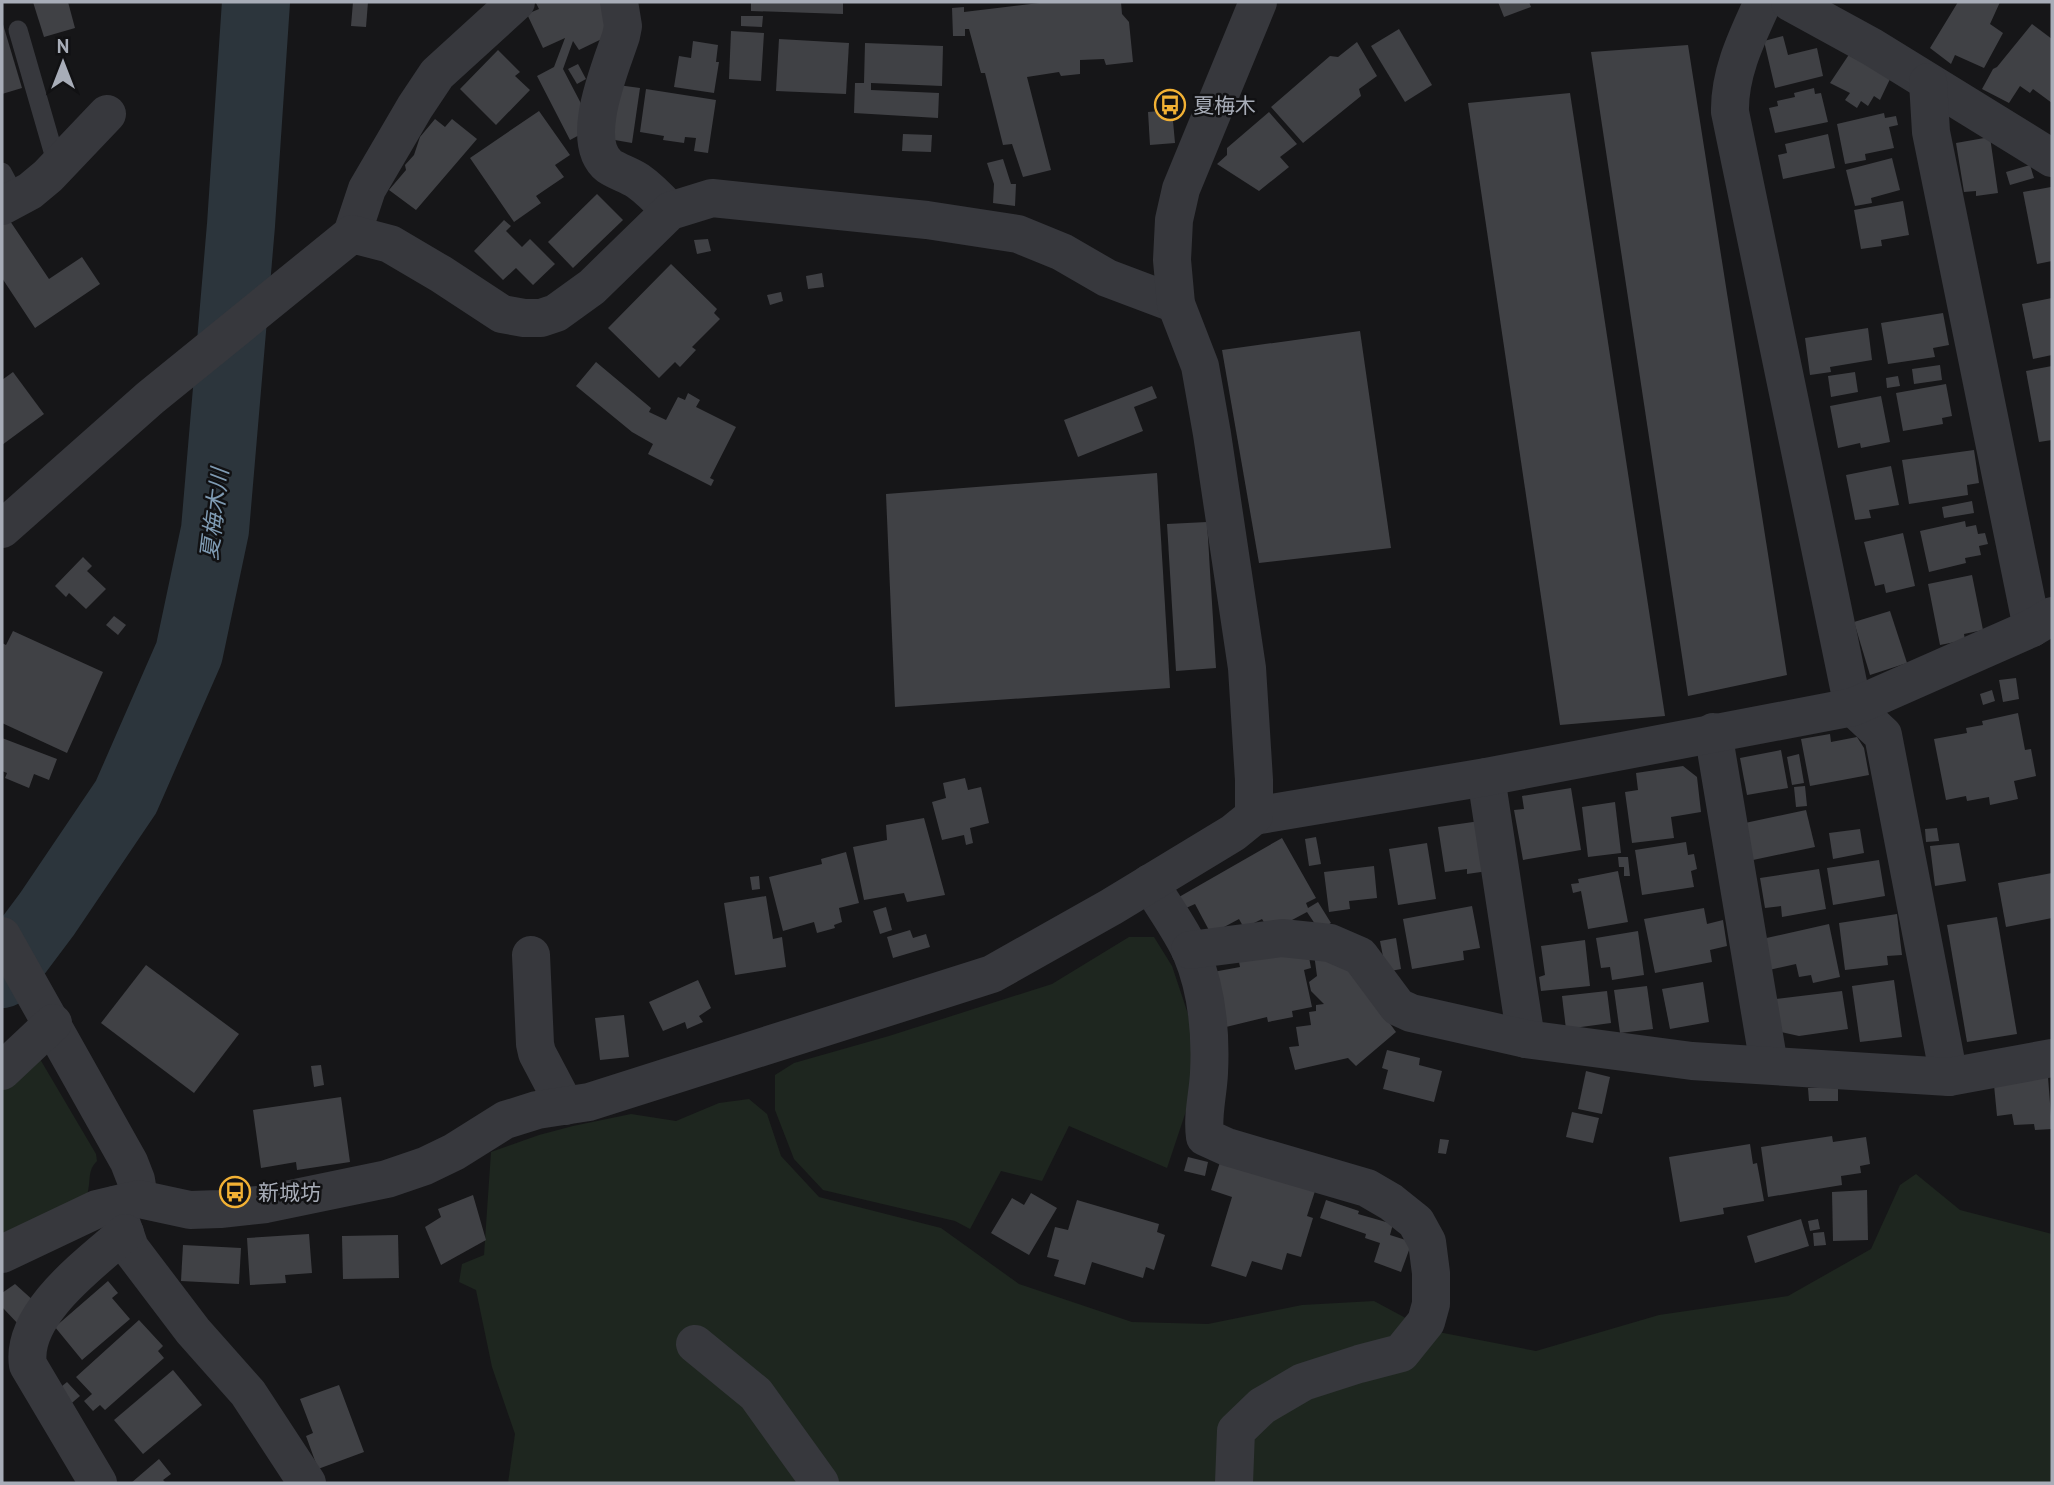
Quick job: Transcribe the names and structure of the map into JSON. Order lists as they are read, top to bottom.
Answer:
{
  "water": ["夏梅木川"],
  "places": {
    "bus stop": ["夏梅木", "新城坊"]
  },
  "north": "top"
}
